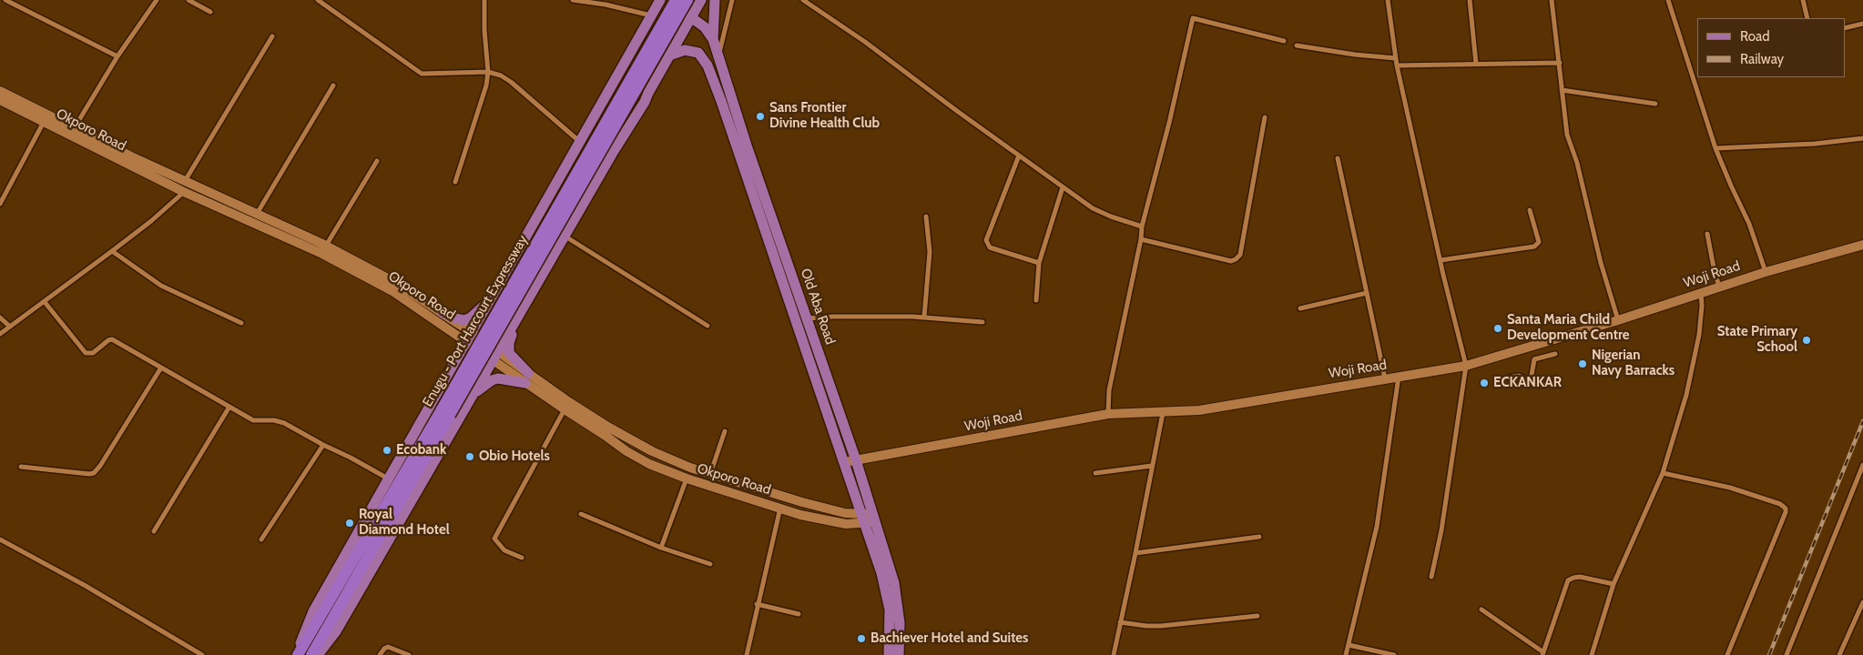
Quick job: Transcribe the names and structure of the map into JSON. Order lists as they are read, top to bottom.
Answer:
{
  "streets": {
    "highway": ["Enugu - Port Harcourt Expressway"],
    "main road": ["Okporo Road", "Woji Road", "Old Aba Road"]
  },
  "crossings": [
    ["Okporo Road", "Old Aba Road"],
    ["Woji Road", "Old Aba Road"]
  ],
  "places": [
    "Sans Frontier Divine Health Club",
    "Santa Maria Child Development Centre",
    "State Primary School",
    "Nigerian Navy Barracks",
    "ECKANKAR",
    "Ecobank",
    "Obio Hotels",
    "Royal Diamond Hotel",
    "Bachiever Hotel and Suites"
  ],
  "legend": ["Road", "Railway"]
}
